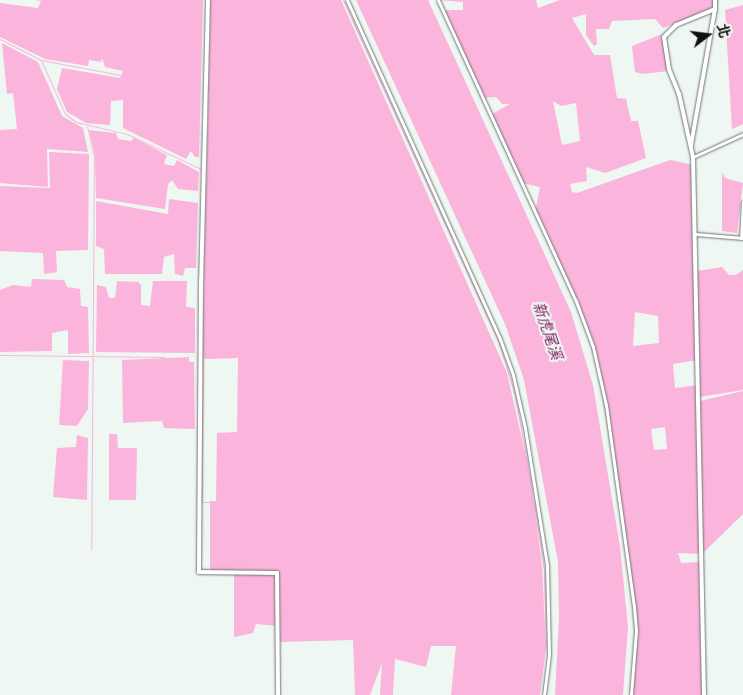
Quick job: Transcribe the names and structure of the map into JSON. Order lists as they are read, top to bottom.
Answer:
{
  "water": ["新虎尾溪"],
  "north": "right"
}
